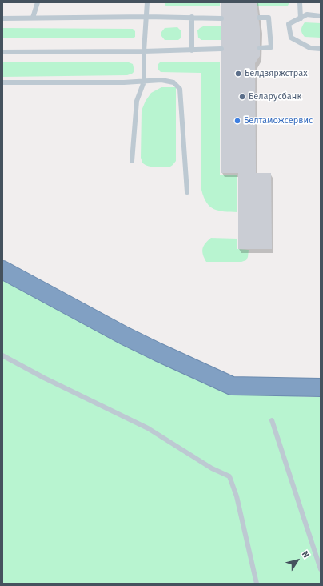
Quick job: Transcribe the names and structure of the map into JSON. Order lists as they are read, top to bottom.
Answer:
{
  "places": ["Белдзяржстрах", "Беларусбанк", "Белтаможсервис"],
  "north": "top right"
}
